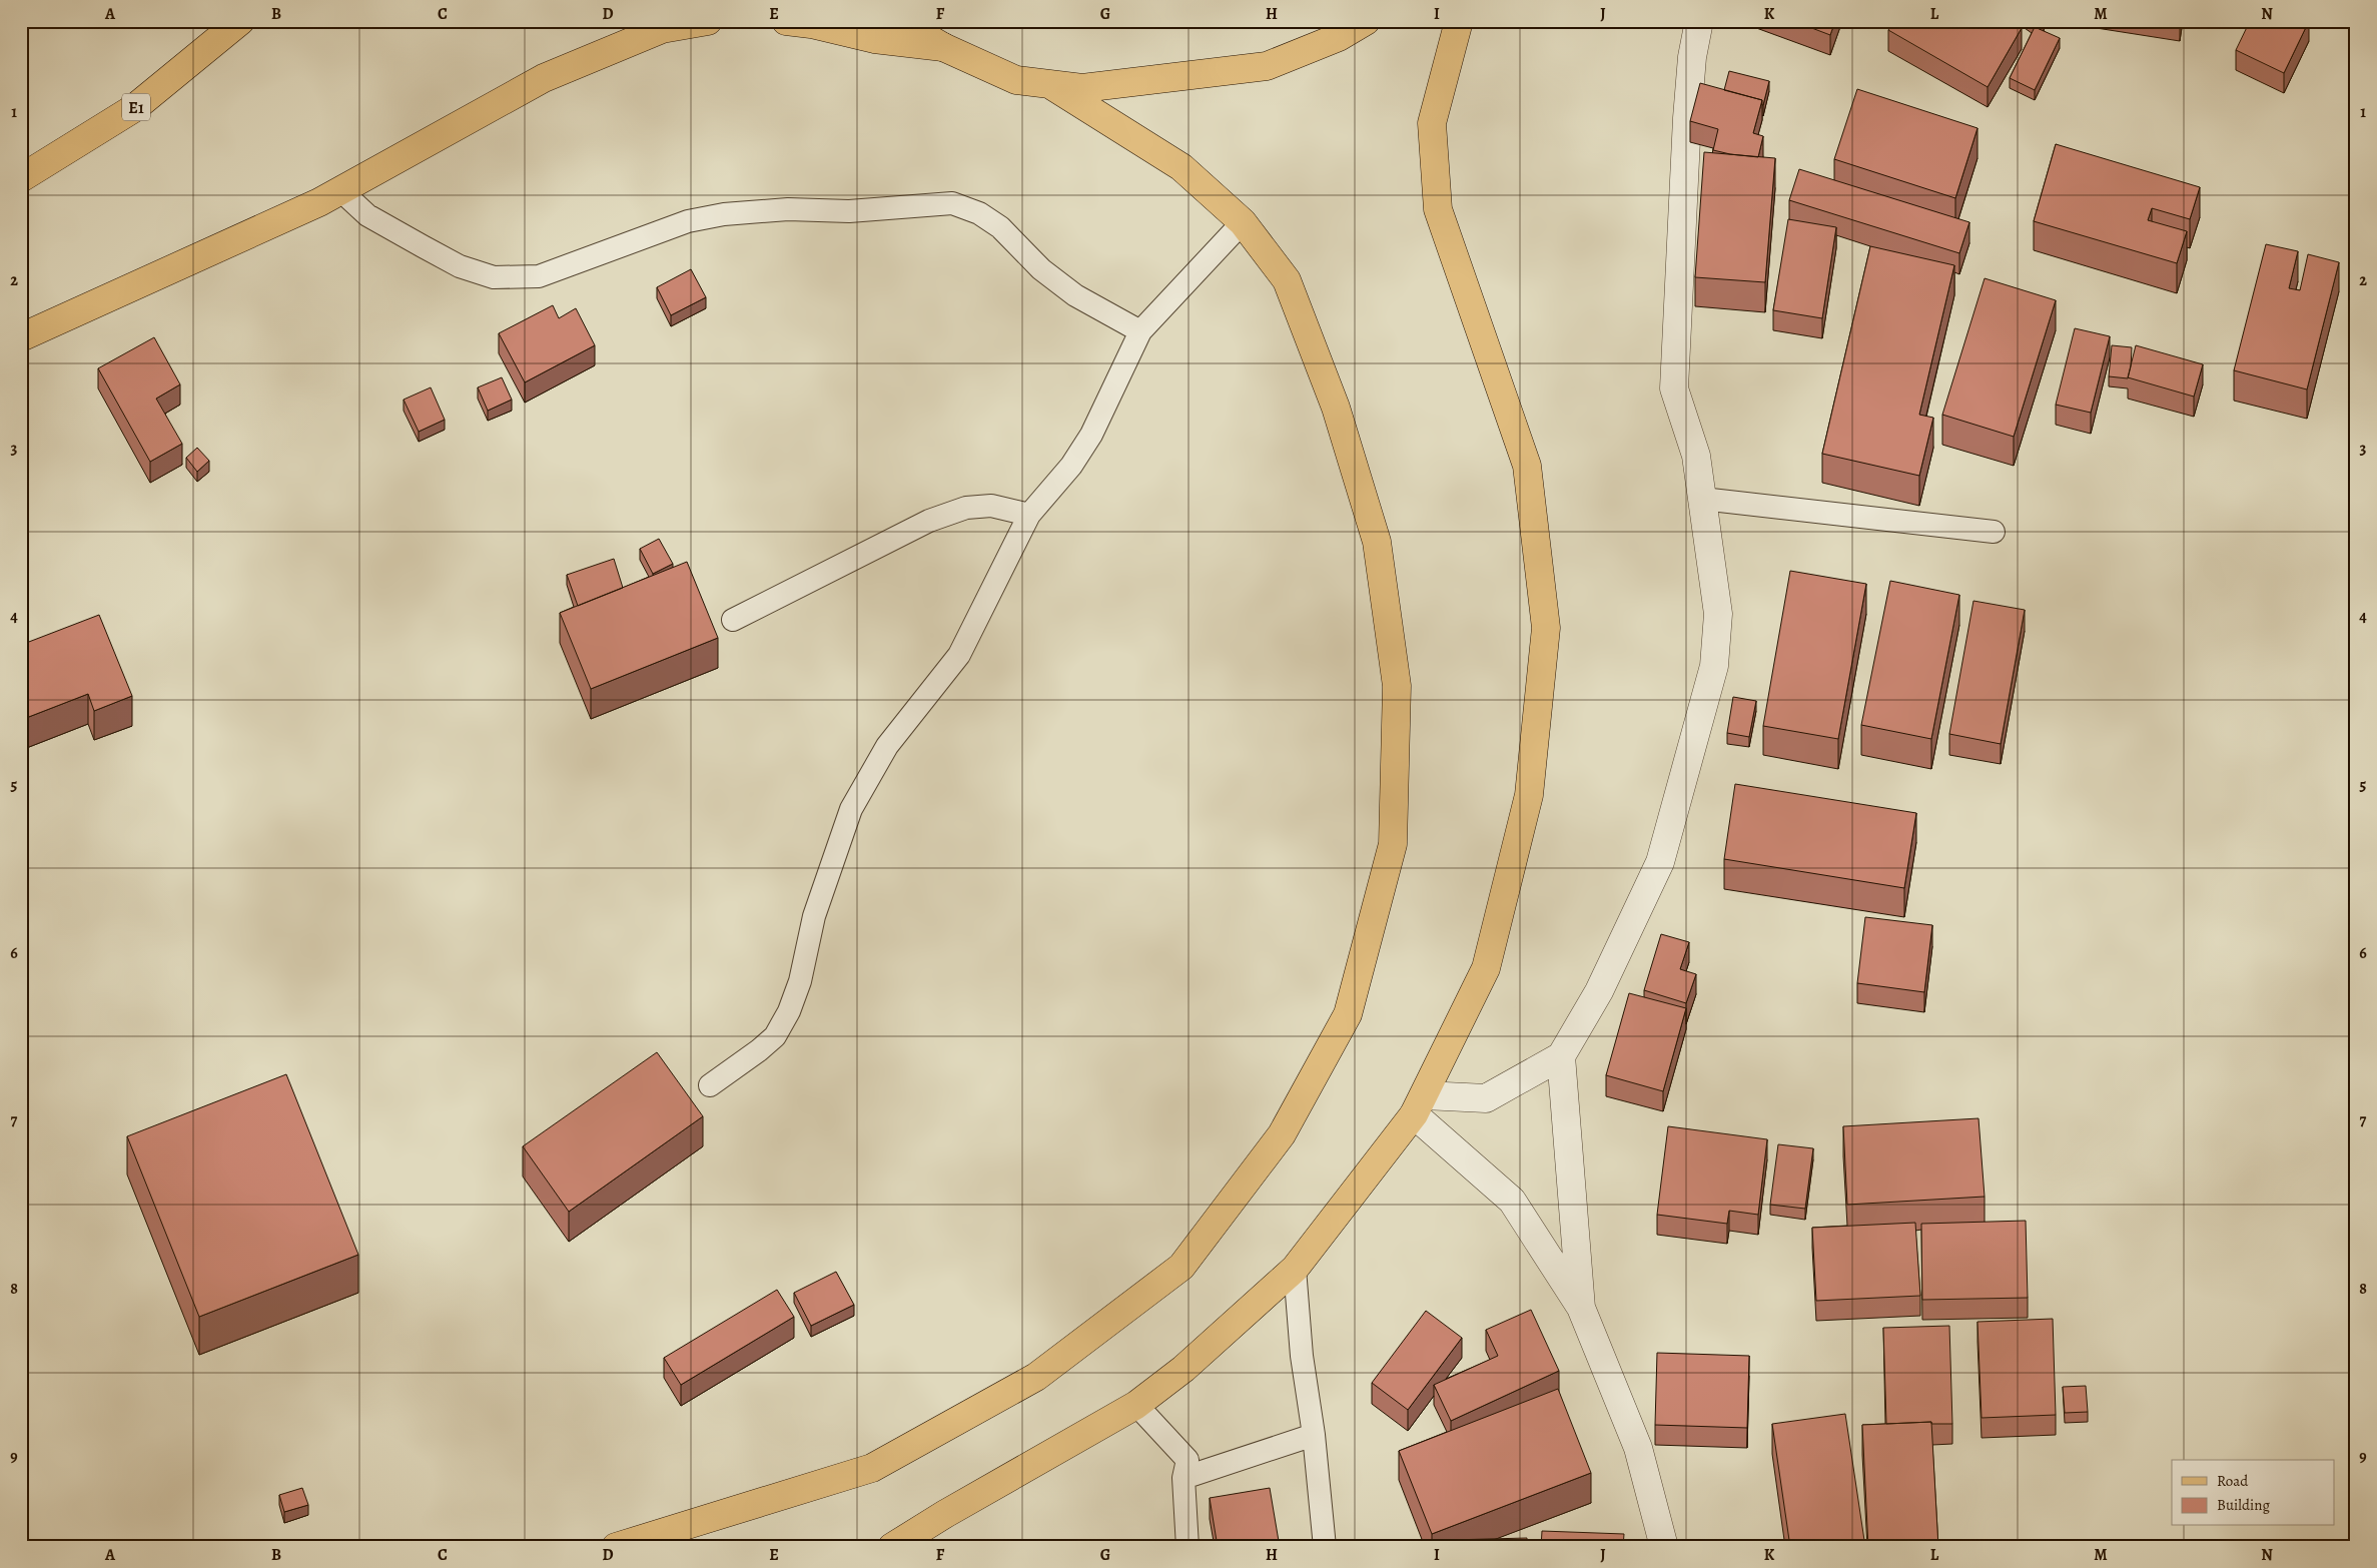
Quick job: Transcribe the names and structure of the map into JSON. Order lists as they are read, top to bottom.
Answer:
{
  "streets": {
    "main road": ["E1"]
  },
  "legend": ["Road", "Building"],
  "grid": {
    "columns": [
      "A",
      "B",
      "C",
      "D",
      "E",
      "F",
      "G",
      "H",
      "I",
      "J",
      "K",
      "L",
      "M",
      "N"
    ],
    "rows": [
      "1",
      "2",
      "3",
      "4",
      "5",
      "6",
      "7",
      "8",
      "9"
    ]
  }
}
